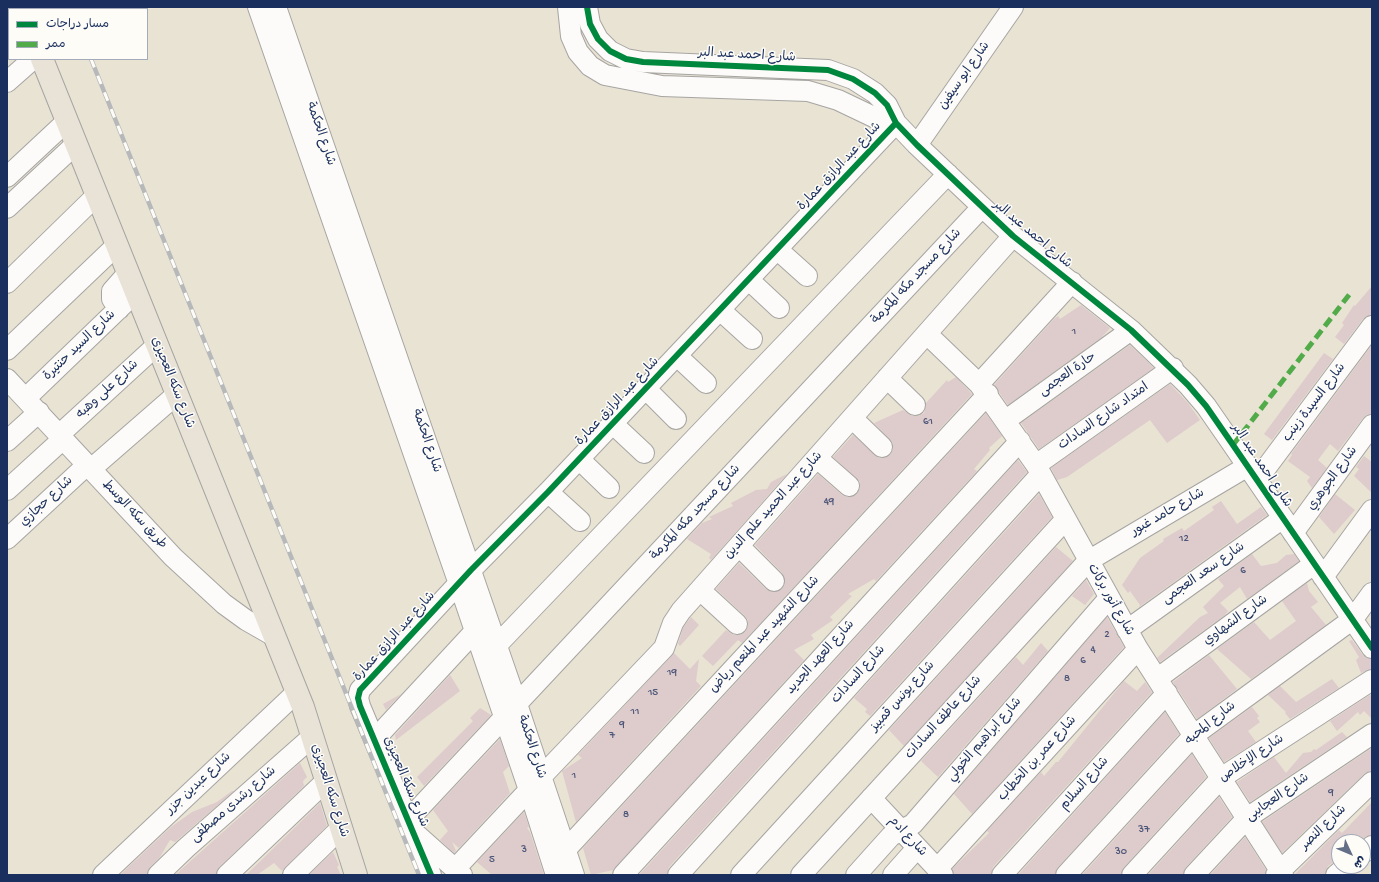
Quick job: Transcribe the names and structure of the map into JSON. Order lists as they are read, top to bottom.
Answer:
{
  "streets": {
    "main road": ["شارع سكه العجيزى"],
    "street": [
      "شارع احمد عبد البر",
      "شارع ابو سيفين",
      "شارع الحكمة",
      "شارع عبد الرازق عمارة",
      "شارع مسجد مكه المكرمة",
      "شارع السيد حنتيرة",
      "حارة العجمى",
      "شارع على وهبه",
      "شارع السيدة زينب",
      "امتداد شارع السادات",
      "شارع الجوهري",
      "شارع حجازي",
      "شارع عبد الحميد علم الدين",
      "شارع حامد غبور",
      "طريق سكه الوسط",
      "شارع سعد العجمى",
      "شارع أنور بركات",
      "شارع الشهاوي",
      "شارع الشهيد عبد المنعم رياض",
      "شارع العهد الجديد",
      "شارع السادات",
      "شارع يونس قمبيز",
      "شارع عاطف السادات",
      "شارع المحبه",
      "شارع ابراهيم الخولي",
      "شارع عمر بن الخطاب",
      "شارع الإخلاص",
      "شارع سكة العجيزى",
      "شارع عبدين جزر",
      "شارع السلام",
      "شارع العجايبى",
      "شارع رشدى مصطفى",
      "شارع النصر",
      "شارع ادم"
    ]
  },
  "crossings": [
    ["شارع احمد عبد البر", "شارع ابو سيفين"],
    ["شارع احمد عبد البر", "شارع عبد الرازق عمارة"],
    ["شارع احمد عبد البر", "شارع مسجد مكه المكرمة"],
    ["شارع احمد عبد البر", "حارة العجمى"],
    ["شارع احمد عبد البر", "شارع السيدة زينب"],
    ["شارع احمد عبد البر", "امتداد شارع السادات"],
    ["شارع احمد عبد البر", "شارع الجوهري"],
    ["شارع احمد عبد البر", "شارع عبد الحميد علم الدين"],
    ["شارع احمد عبد البر", "شارع حامد غبور"],
    ["شارع احمد عبد البر", "شارع سعد العجمى"],
    ["شارع احمد عبد البر", "شارع الشهاوي"],
    ["شارع احمد عبد البر", "شارع الشهيد عبد المنعم رياض"],
    ["شارع احمد عبد البر", "شارع المحبه"],
    ["شارع الحكمة", "شارع عبد الرازق عمارة"],
    ["شارع الحكمة", "شارع مسجد مكه المكرمة"],
    ["شارع الحكمة", "شارع عبد الحميد علم الدين"],
    ["شارع الحكمة", "شارع الشهيد عبد المنعم رياض"],
    ["شارع عبد الرازق عمارة", "شارع سكة العجيزى"],
    ["شارع مسجد مكه المكرمة", "شارع سكة العجيزى"],
    ["شارع السيد حنتيرة", "شارع سكه العجيزى"],
    ["شارع السيد حنتيرة", "طريق سكه الوسط"],
    ["حارة العجمى", "شارع أنور بركات"],
    ["شارع سكه العجيزى", "شارع على وهبه"],
    ["شارع سكه العجيزى", "شارع حجازي"],
    ["شارع سكه العجيزى", "طريق سكه الوسط"],
    ["شارع سكه العجيزى", "شارع عبدين جزر"],
    ["شارع سكه العجيزى", "شارع رشدى مصطفى"],
    ["شارع على وهبه", "طريق سكه الوسط"],
    ["شارع السيدة زينب", "شارع حامد غبور"],
    ["امتداد شارع السادات", "شارع أنور بركات"],
    ["امتداد شارع السادات", "شارع السادات"],
    ["شارع الجوهري", "شارع سعد العجمى"],
    ["شارع حجازي", "طريق سكه الوسط"],
    ["شارع عبد الحميد علم الدين", "شارع أنور بركات"],
    ["شارع حامد غبور", "شارع أنور بركات"],
    ["شارع حامد غبور", "شارع عاطف السادات"],
    ["شارع سعد العجمى", "شارع أنور بركات"],
    ["شارع أنور بركات", "شارع الشهاوي"],
    ["شارع أنور بركات", "شارع الشهيد عبد المنعم رياض"],
    ["شارع أنور بركات", "شارع العهد الجديد"],
    ["شارع أنور بركات", "شارع السادات"],
    ["شارع أنور بركات", "شارع يونس قمبيز"],
    ["شارع أنور بركات", "شارع عاطف السادات"],
    ["شارع أنور بركات", "شارع المحبه"],
    ["شارع أنور بركات", "شارع ابراهيم الخولي"],
    ["شارع أنور بركات", "شارع عمر بن الخطاب"],
    ["شارع أنور بركات", "شارع الإخلاص"],
    ["شارع أنور بركات", "شارع السلام"],
    ["شارع أنور بركات", "شارع العجايبى"],
    ["شارع أنور بركات", "شارع النصر"],
    ["شارع الشهاوي", "شارع السلام"],
    ["شارع عاطف السادات", "شارع ادم"],
    ["شارع ابراهيم الخولي", "شارع ادم"],
    ["شارع عمر بن الخطاب", "شارع ادم"]
  ],
  "house_numbers": [
    "1",
    "61",
    "49",
    "12",
    "6",
    "2",
    "4",
    "6",
    "19",
    "8",
    "15",
    "11",
    "9",
    "7",
    "1",
    "9",
    "8",
    "37",
    "3",
    "30",
    "5"
  ],
  "legend": ["مسار دراجات", "ممر"],
  "north": "bottom right"
}
